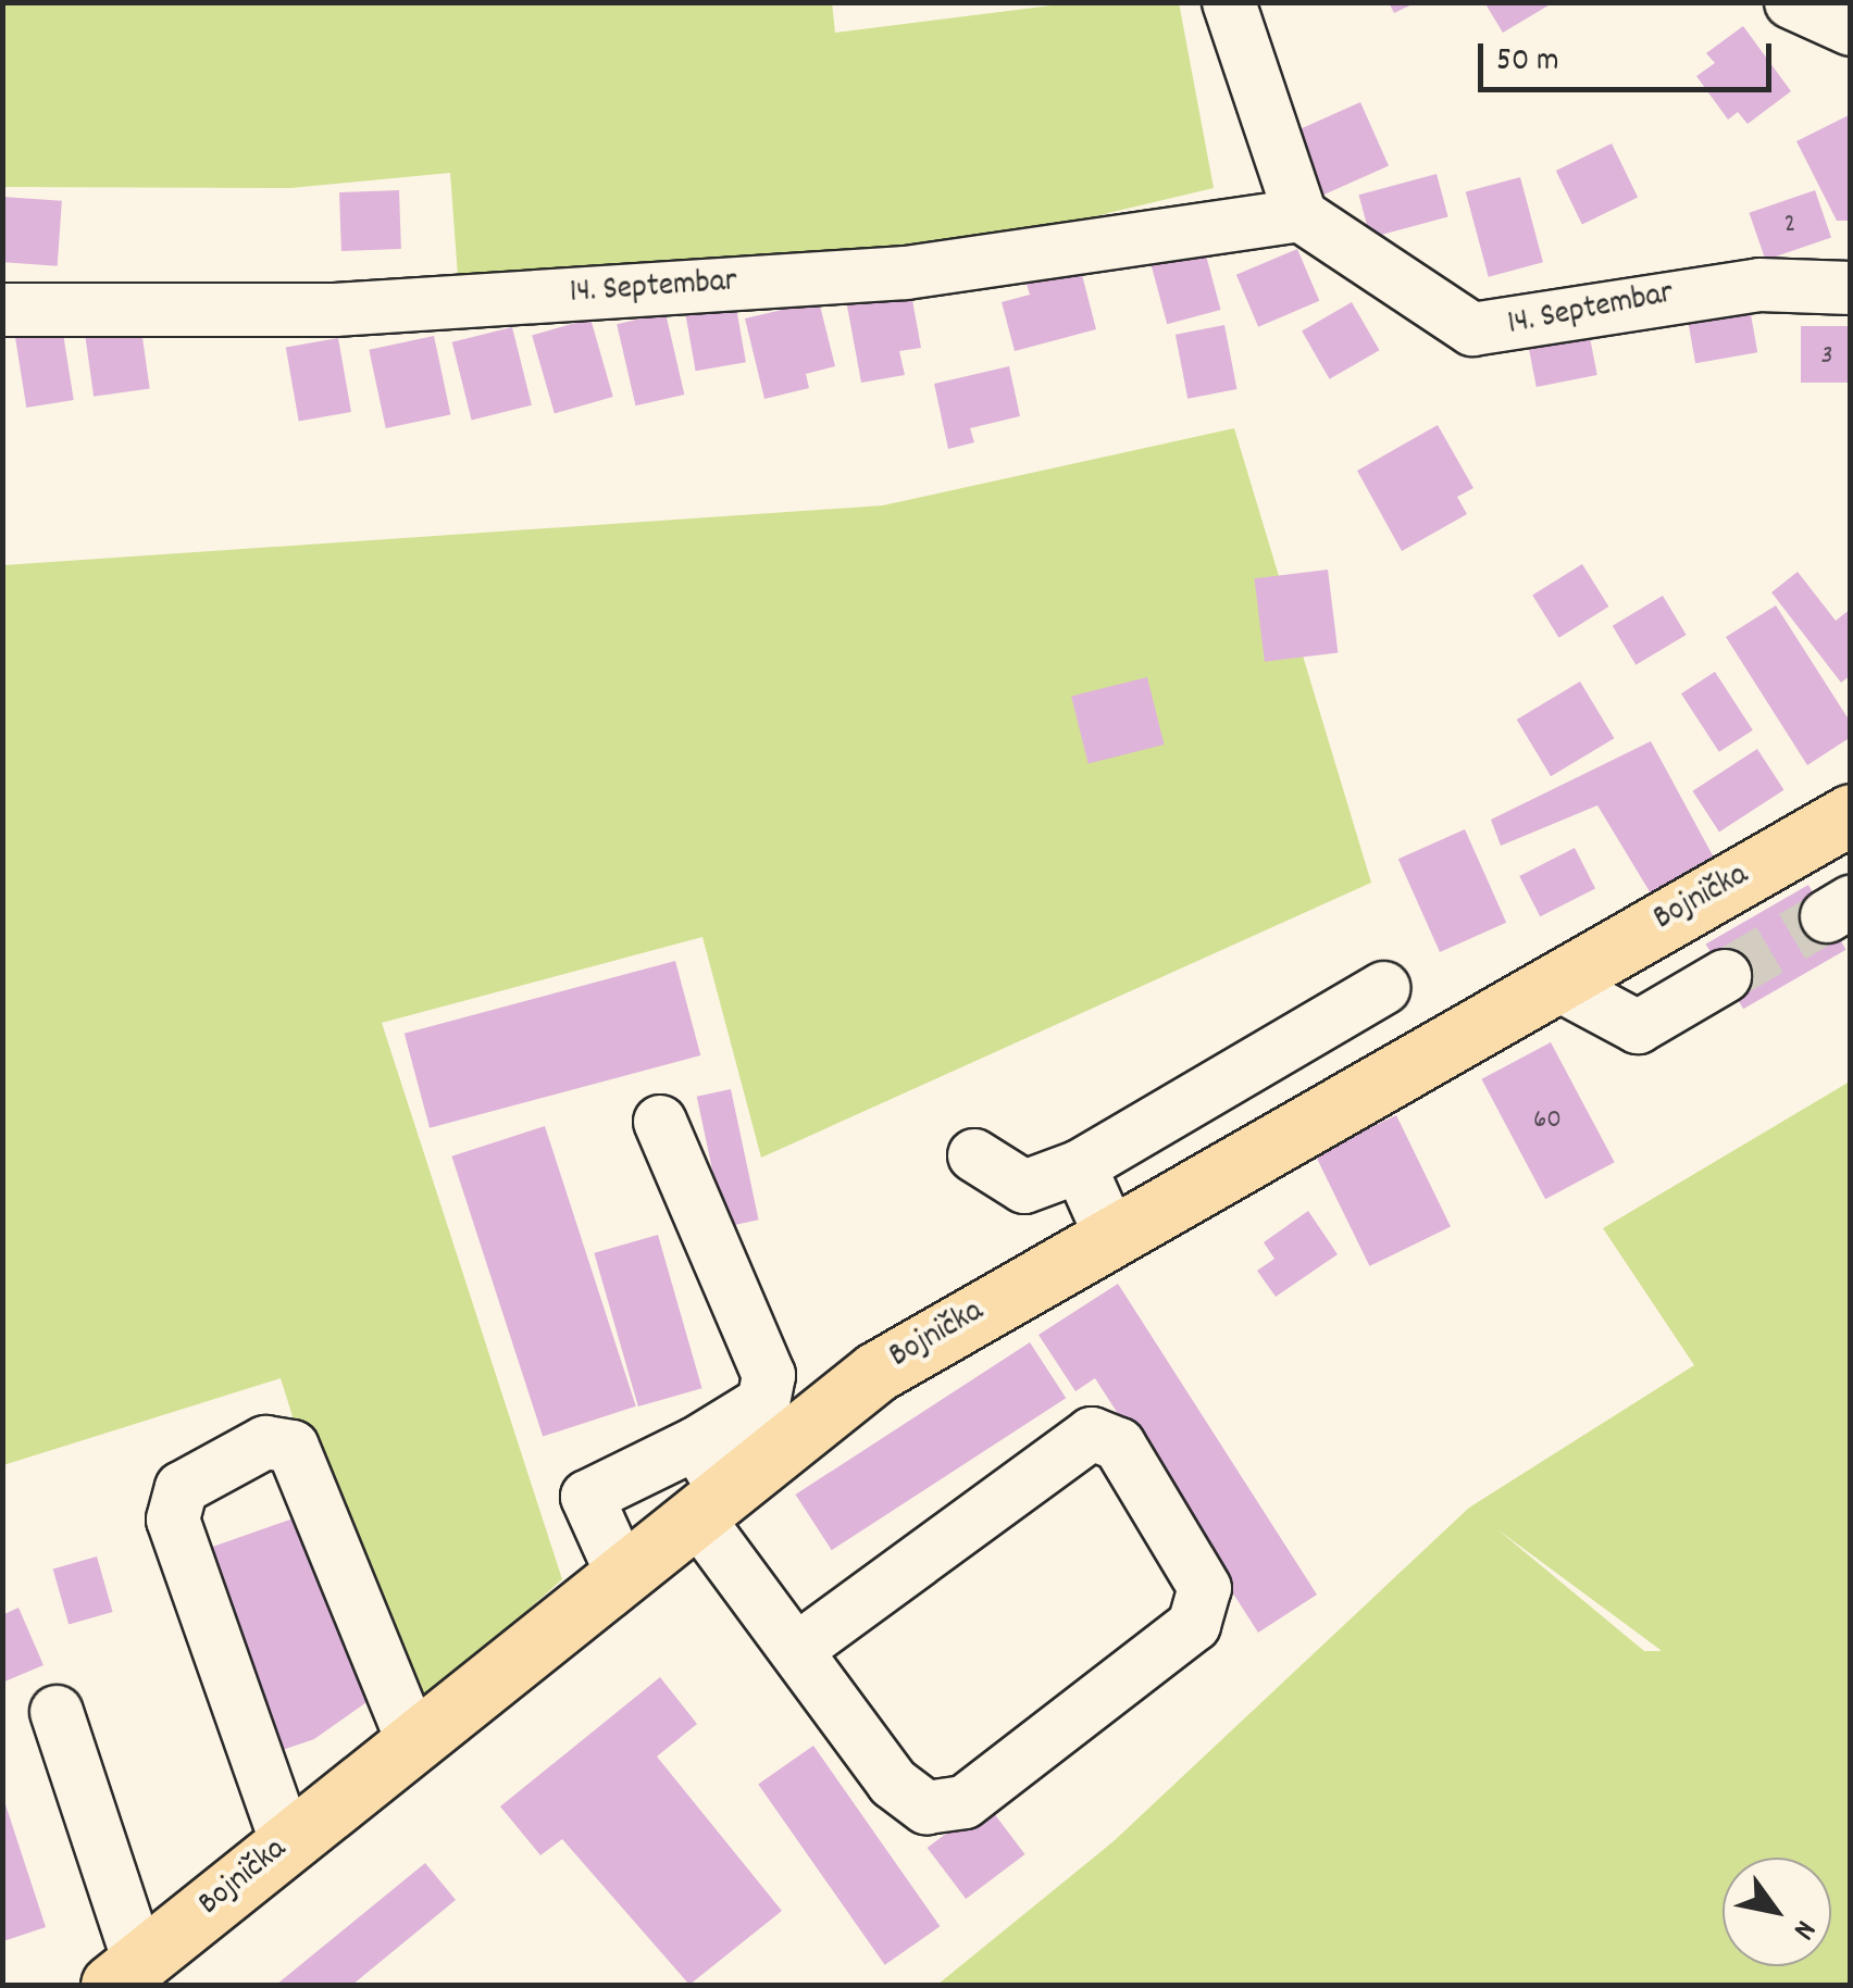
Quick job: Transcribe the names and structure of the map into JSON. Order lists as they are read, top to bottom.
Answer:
{
  "streets": {
    "main road": ["Bojnička"],
    "street": ["14. Septembar"]
  },
  "house_numbers": ["2", "3", "60"],
  "scale_bar": "50 m",
  "north": "bottom right"
}
